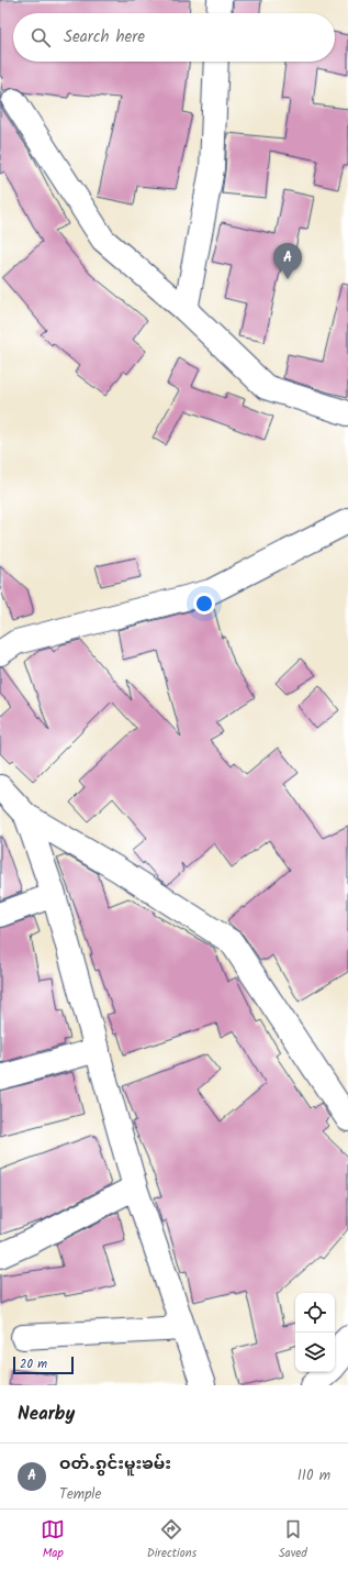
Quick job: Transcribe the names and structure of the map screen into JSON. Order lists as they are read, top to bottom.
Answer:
{
  "scale_bar": "20 m",
  "page": {
    "search": "Search here",
    "pins": "A",
    "scale": "20 m",
    "heading": "Nearby",
    "list": [
      {
        "mark": "A",
        "name": "ဝတ်ႉၵွင်းမူးၶမ်း",
        "note": "Temple",
        "value": "110 m"
      }
    ],
    "nav": ["Map", "Directions", "Saved"]
  }
}
